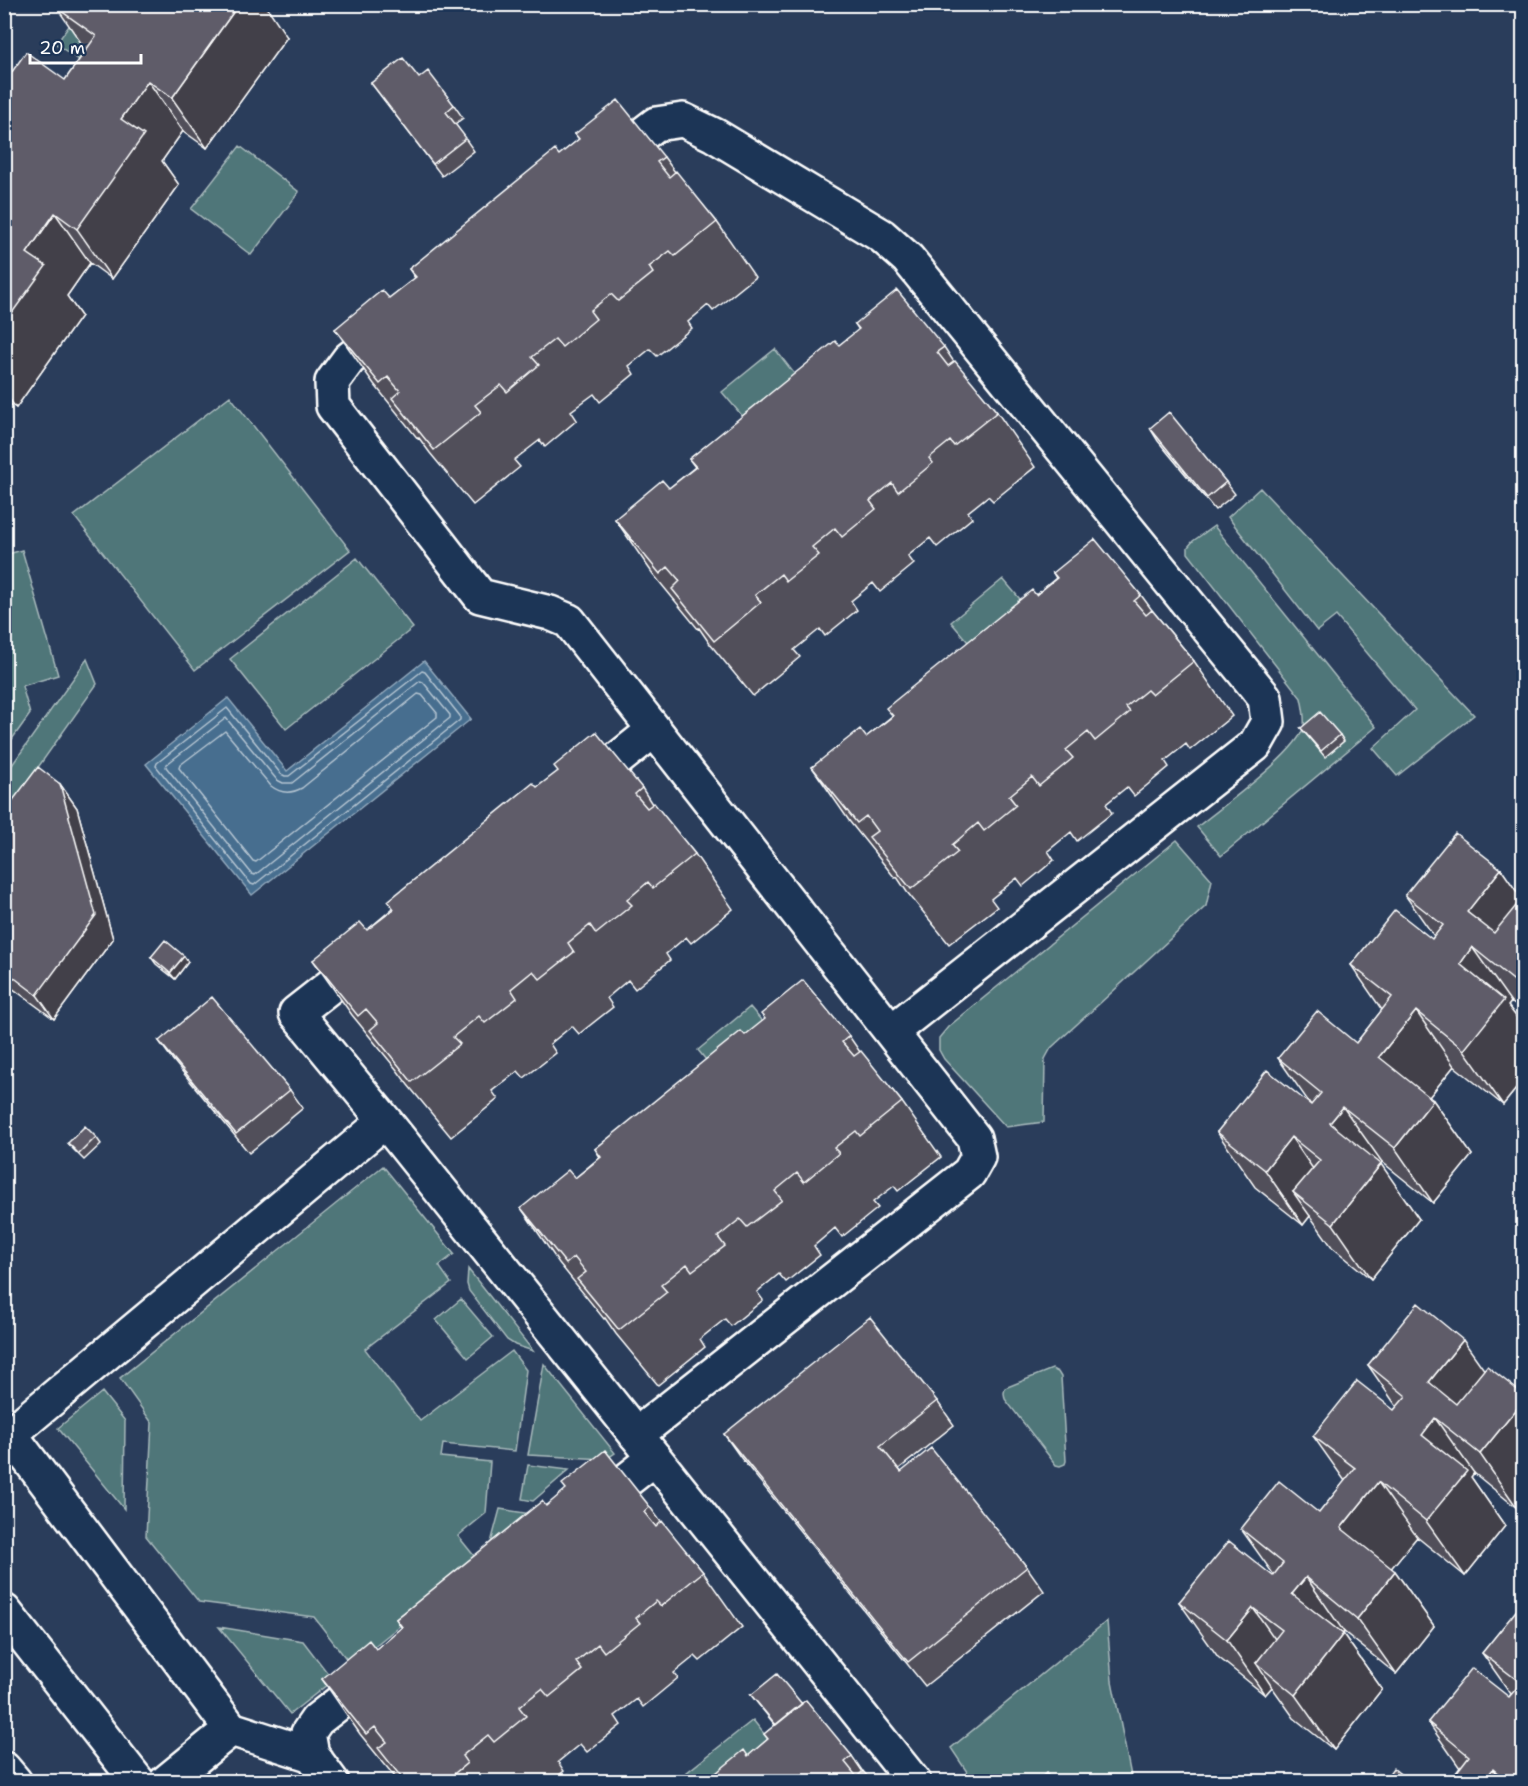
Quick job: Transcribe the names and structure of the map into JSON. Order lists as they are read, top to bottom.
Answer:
{
  "scale_bar": "20 m"
}
